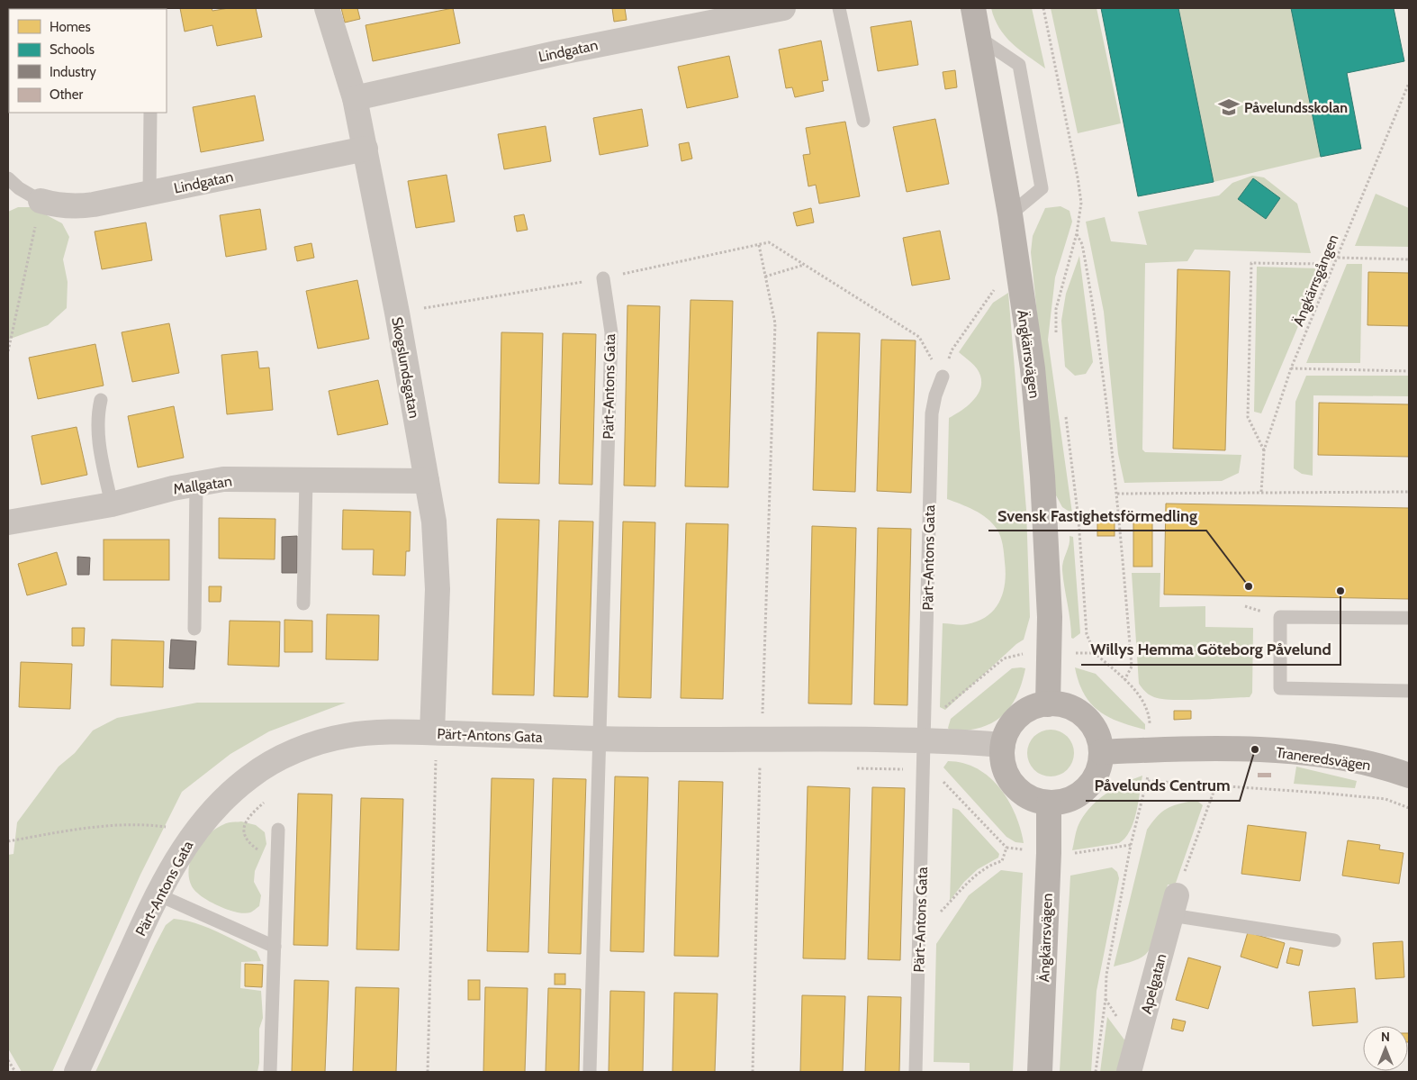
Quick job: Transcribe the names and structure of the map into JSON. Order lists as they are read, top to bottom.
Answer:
{
  "streets": {
    "street": [
      "Lindgatan",
      "Ängkärrsvägen",
      "Skogslundsgatan",
      "Pärt-Antons Gata",
      "Mallgatan",
      "Traneredsvägen",
      "Apelgatan"
    ],
    "path": ["Ängkärrsgången"]
  },
  "crossings": [
    ["Lindgatan", "Skogslundsgatan"],
    ["Ängkärrsvägen", "Pärt-Antons Gata"],
    ["Ängkärrsvägen", "Traneredsvägen"],
    ["Skogslundsgatan", "Pärt-Antons Gata"],
    ["Skogslundsgatan", "Mallgatan"],
    ["Pärt-Antons Gata", "Traneredsvägen"]
  ],
  "places": {
    "school or university": ["Påvelundsskolan"],
    "other": ["Svensk Fastighetsförmedling", "Willys Hemma Göteborg Påvelund", "Påvelunds Centrum"]
  },
  "legend": [
    "Homes",
    "Schools",
    "Industry",
    "Other"
  ],
  "north": "top"
}
